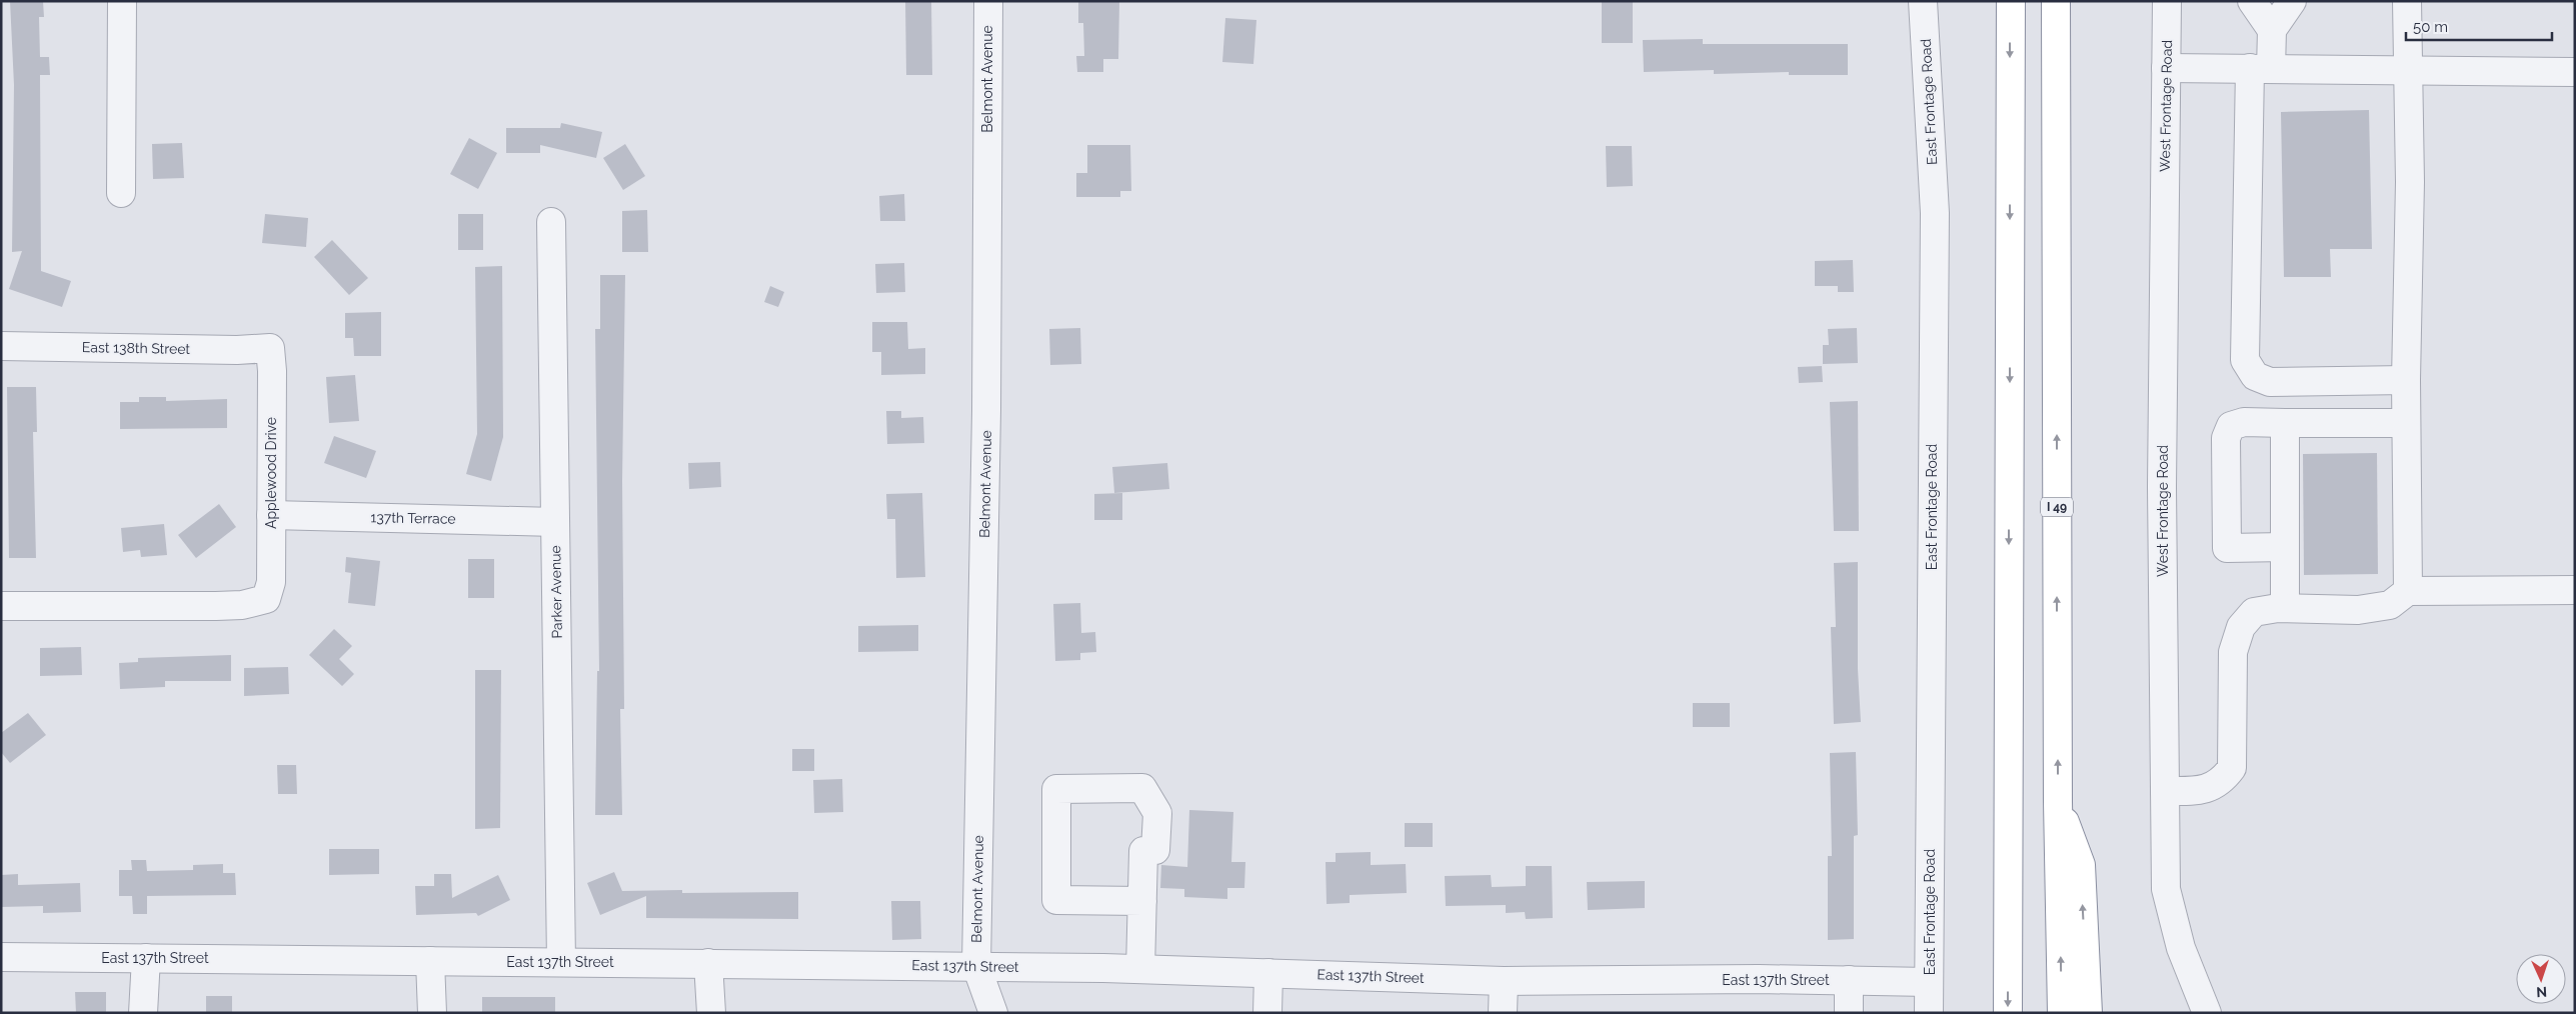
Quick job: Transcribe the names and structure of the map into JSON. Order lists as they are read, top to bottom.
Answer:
{
  "streets": {
    "highway": ["I 49"],
    "street": [
      "Belmont Avenue",
      "East Frontage Road",
      "West Frontage Road",
      "East 138th Street",
      "Applewood Drive",
      "137th Terrace",
      "Parker Avenue",
      "East 137th Street"
    ]
  },
  "crossings": [
    ["Belmont Avenue", "East 137th Street"],
    ["East Frontage Road", "East 137th Street"],
    ["East 138th Street", "Applewood Drive"],
    ["Applewood Drive", "137th Terrace"],
    ["137th Terrace", "Parker Avenue"],
    ["Parker Avenue", "East 137th Street"]
  ],
  "scale_bar": "50 m",
  "north": "bottom"
}
